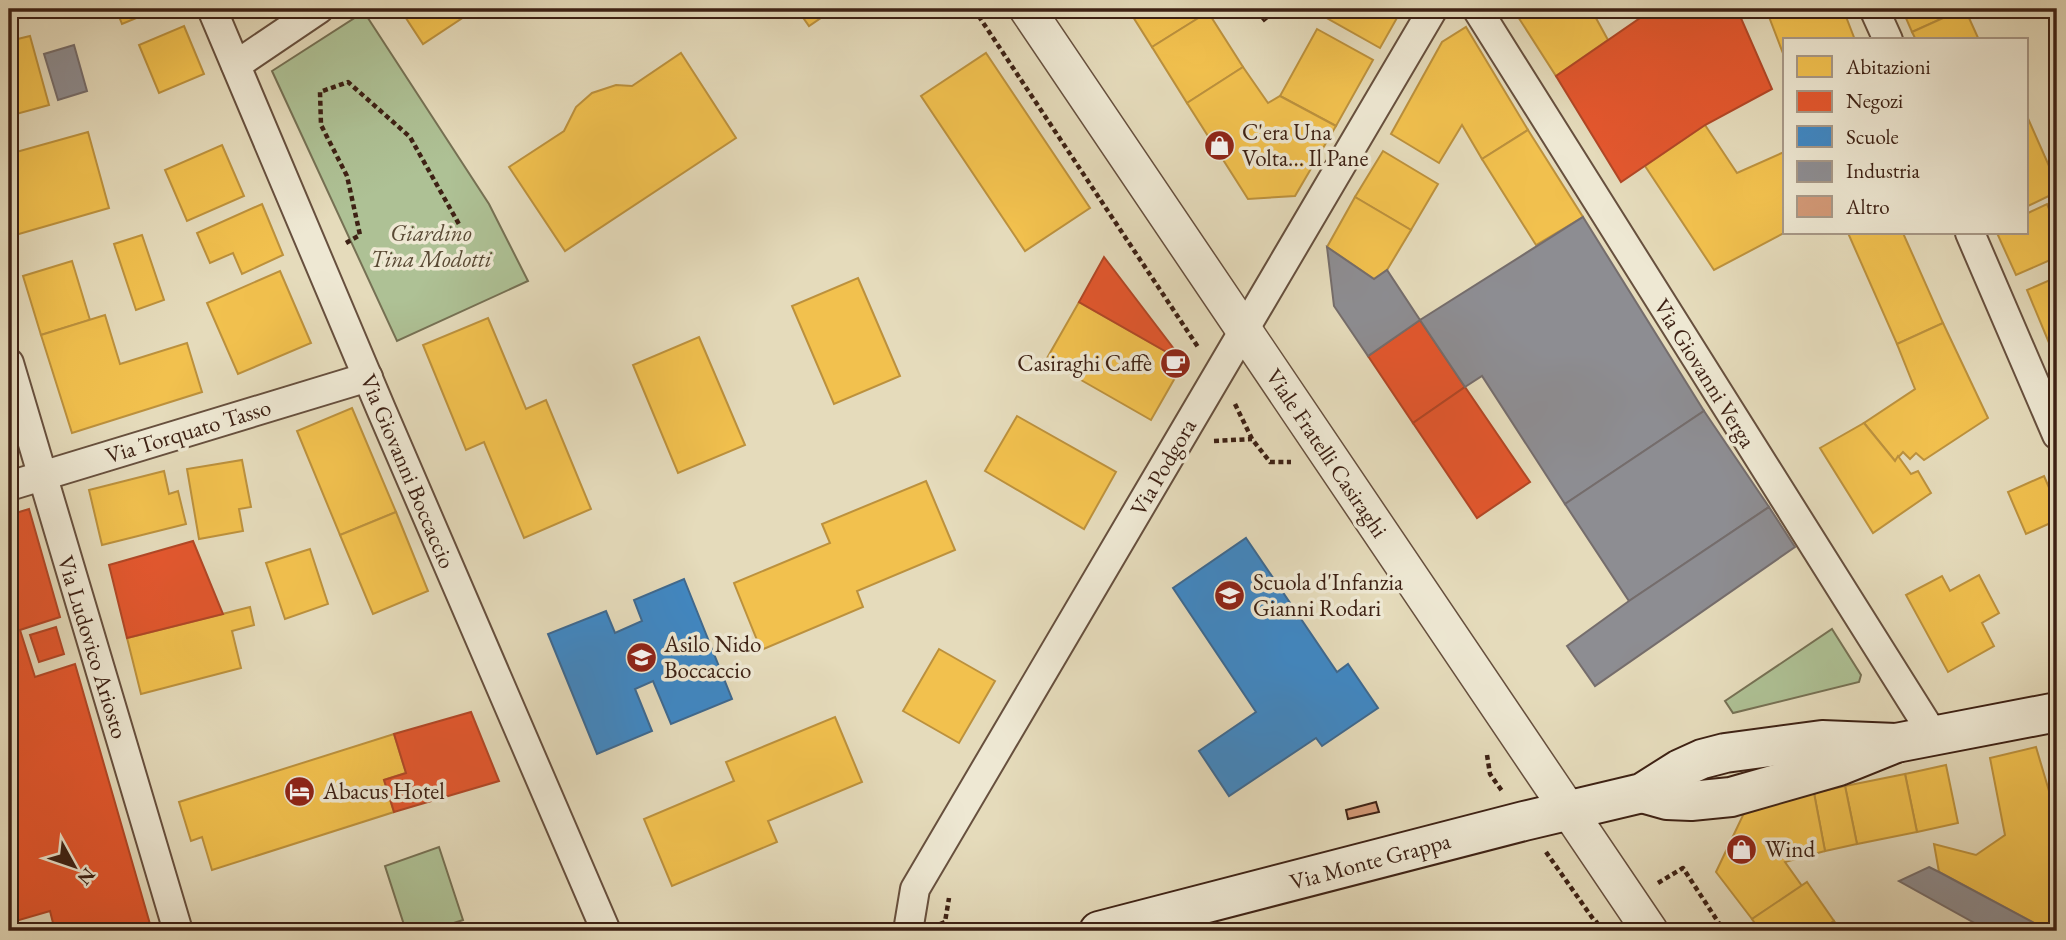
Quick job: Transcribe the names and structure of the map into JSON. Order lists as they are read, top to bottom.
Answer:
{
  "streets": {
    "main road": ["Via Monte Grappa"],
    "street": [
      "Via Giovanni Verga",
      "Via Torquato Tasso",
      "Viale Fratelli Casiraghi",
      "Via Podgora",
      "Via Giovanni Boccaccio",
      "Via Ludovico Ariosto"
    ]
  },
  "crossings": [
    ["Via Giovanni Verga", "Via Monte Grappa"],
    ["Via Torquato Tasso", "Via Giovanni Boccaccio"],
    ["Via Torquato Tasso", "Via Ludovico Ariosto"],
    ["Viale Fratelli Casiraghi", "Via Podgora"],
    ["Viale Fratelli Casiraghi", "Via Monte Grappa"]
  ],
  "parks": ["Giardino Tina Modotti"],
  "places": {
    "shop": ["C'era Una Volta... Il Pane", "Wind"],
    "cafe": ["Casiraghi Caffè"],
    "school or university": ["Scuola d'Infanzia Gianni Rodari", "Asilo Nido Boccaccio"],
    "hotel": ["Abacus Hotel"]
  },
  "legend": [
    "Abitazioni",
    "Negozi",
    "Scuole",
    "Industria",
    "Altro"
  ],
  "north": "bottom right"
}
